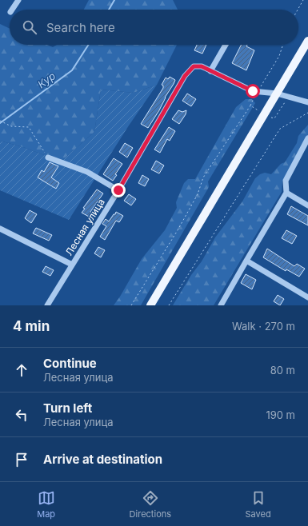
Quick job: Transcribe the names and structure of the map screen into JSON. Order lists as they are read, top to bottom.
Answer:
{
  "streets": {
    "street": ["Лесная улица"]
  },
  "water": ["Кур"],
  "page": {
    "search": "Search here",
    "heading": ["4 min", "Walk · 270 m"],
    "list": [
      ["Continue", "Лесная улица", "80 m"],
      ["Turn left", "Лесная улица", "190 m"],
      "Arrive at destination"
    ],
    "nav": ["Map", "Directions", "Saved"]
  }
}
